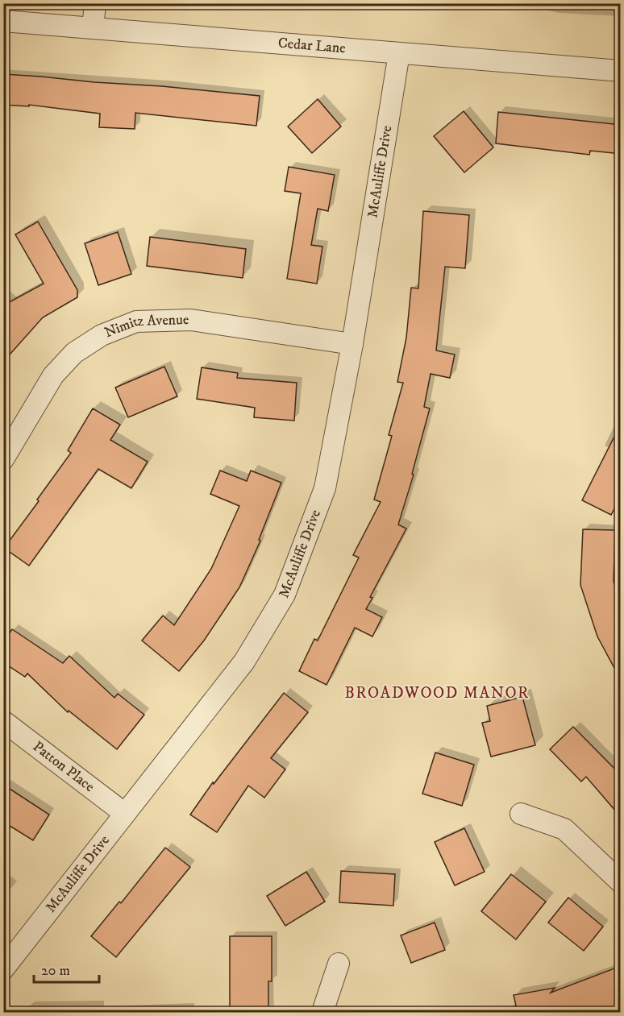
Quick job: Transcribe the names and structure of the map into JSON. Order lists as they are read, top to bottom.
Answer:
{
  "streets": {
    "street": [
      "Cedar Lane",
      "McAuliffe Drive",
      "Nimitz Avenue",
      "Patton Place"
    ]
  },
  "crossings": [
    ["Cedar Lane", "McAuliffe Drive"],
    ["McAuliffe Drive", "Nimitz Avenue"],
    ["McAuliffe Drive", "Patton Place"]
  ],
  "districts": ["BROADWOOD MANOR"],
  "scale_bar": "20 m"
}
